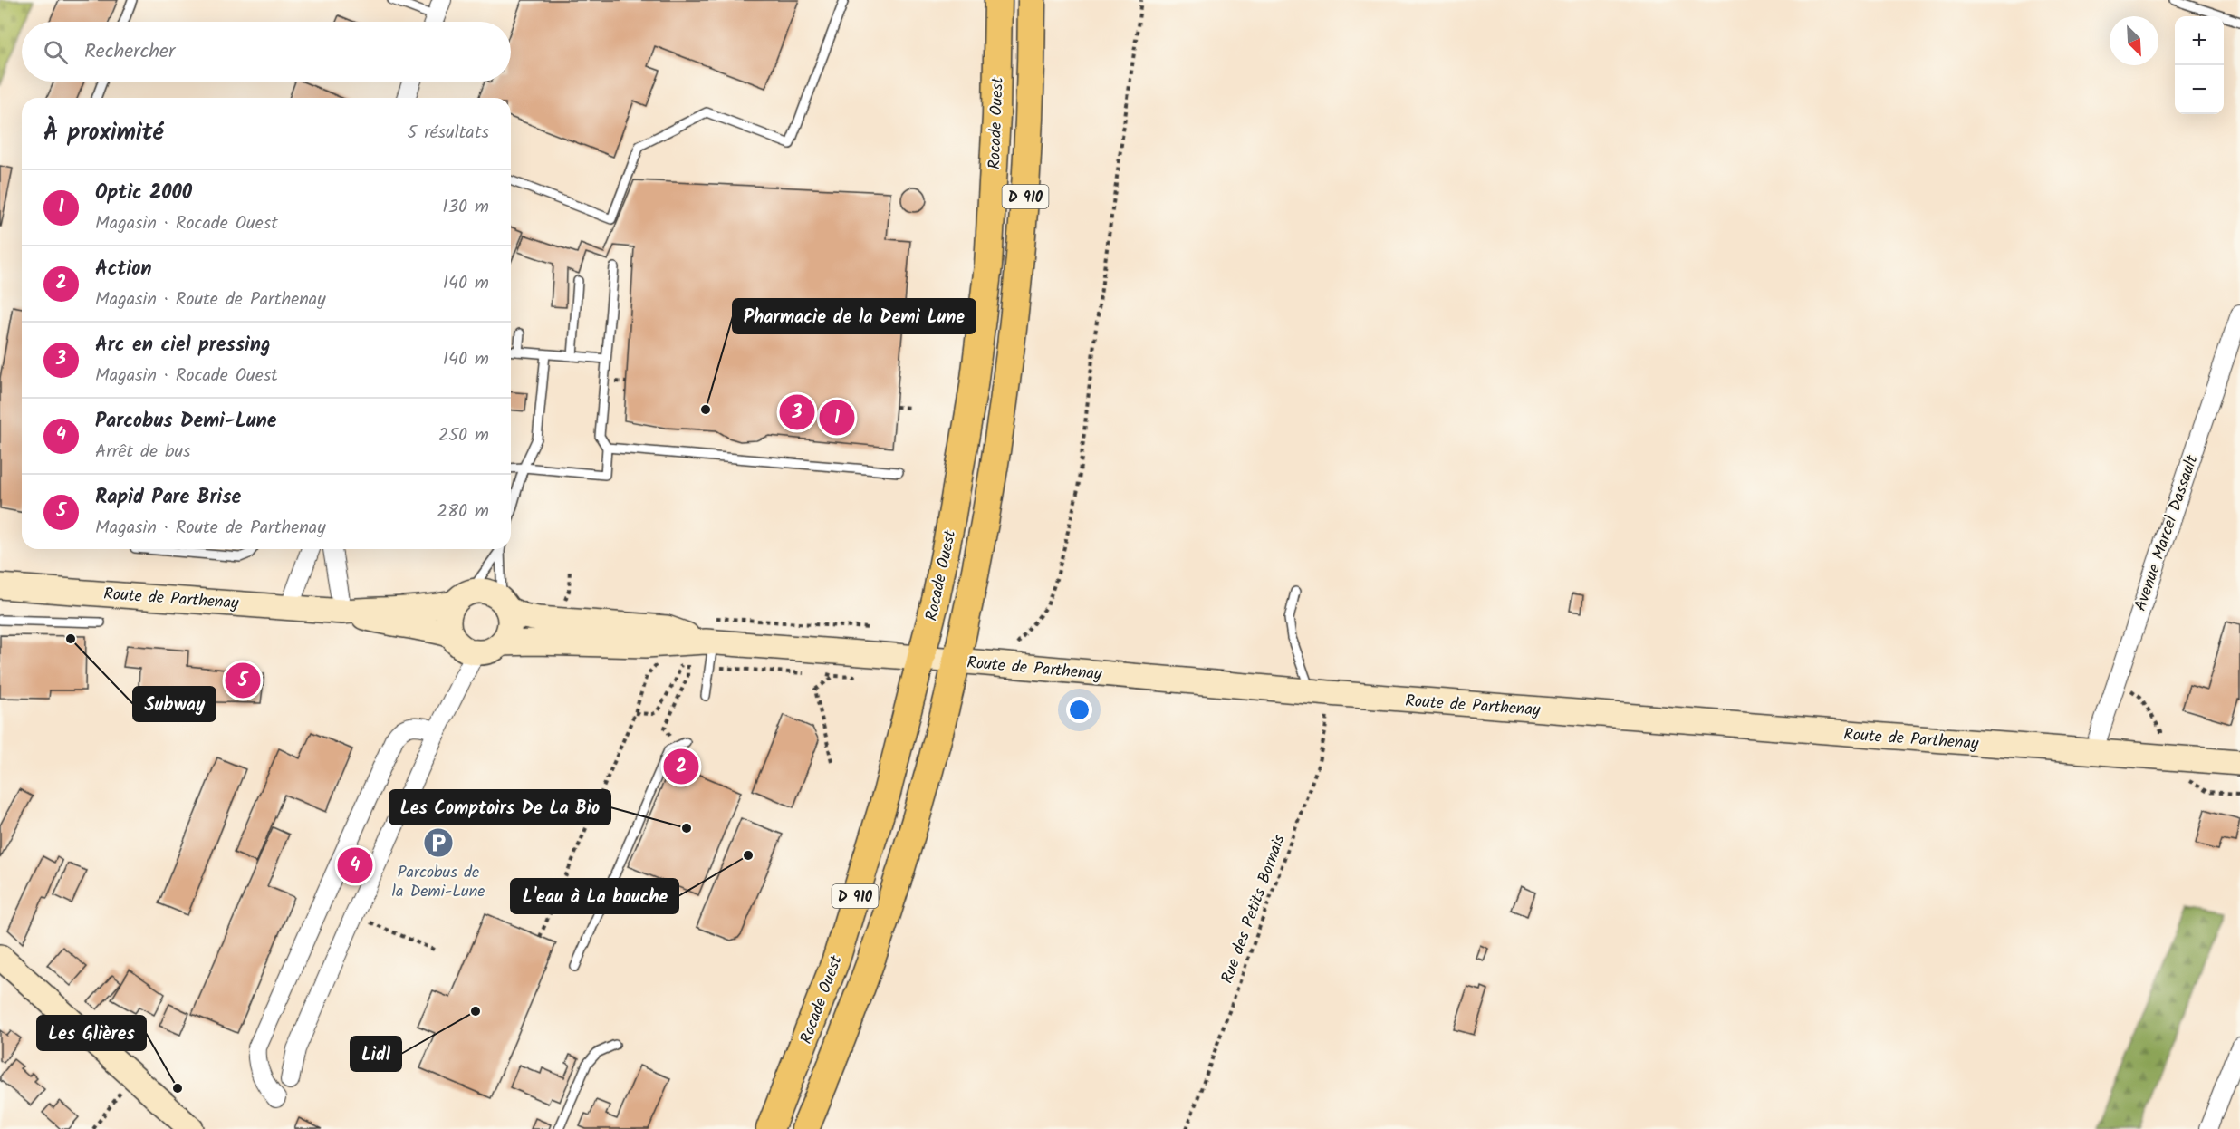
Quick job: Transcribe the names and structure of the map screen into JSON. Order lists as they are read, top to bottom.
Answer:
{
  "streets": {
    "main road": ["Rocade Ouest", "D 910", "Route de Parthenay"],
    "street": ["Avenue Marcel Dassault"],
    "path": ["Rue des Petits Bornais"]
  },
  "crossings": [
    ["Rocade Ouest", "D 910"],
    ["Rocade Ouest", "Route de Parthenay"],
    ["D 910", "Route de Parthenay"],
    ["Avenue Marcel Dassault", "Route de Parthenay"],
    ["Route de Parthenay", "Rue des Petits Bornais"]
  ],
  "places": {
    "other": [
      "Pharmacie de la Demi Lune",
      "Subway",
      "Les Comptoirs De La Bio",
      "L'eau à La bouche",
      "Lidl",
      "Les Glières"
    ],
    "parking": ["Parcobus de la Demi-Lune"]
  },
  "north": "bottom right",
  "page": {
    "map_buttons": ["+", "−"],
    "search": "Rechercher",
    "heading": ["À proximité", "5 résultats"],
    "list": [
      {
        "mark": "1",
        "name": "Optic 2000",
        "note": "Magasin · Rocade Ouest",
        "value": "130 m"
      },
      {
        "mark": "2",
        "name": "Action",
        "note": "Magasin · Route de Parthenay",
        "value": "140 m"
      },
      {
        "mark": "3",
        "name": "Arc en ciel pressing",
        "note": "Magasin · Rocade Ouest",
        "value": "140 m"
      },
      {
        "mark": "4",
        "name": "Parcobus Demi-Lune",
        "note": "Arrêt de bus",
        "value": "250 m"
      },
      {
        "mark": "5",
        "name": "Rapid Pare Brise",
        "note": "Magasin · Route de Parthenay",
        "value": "280 m"
      }
    ],
    "pins": [
      "3",
      "1",
      "5",
      "2",
      "4"
    ]
  }
}
